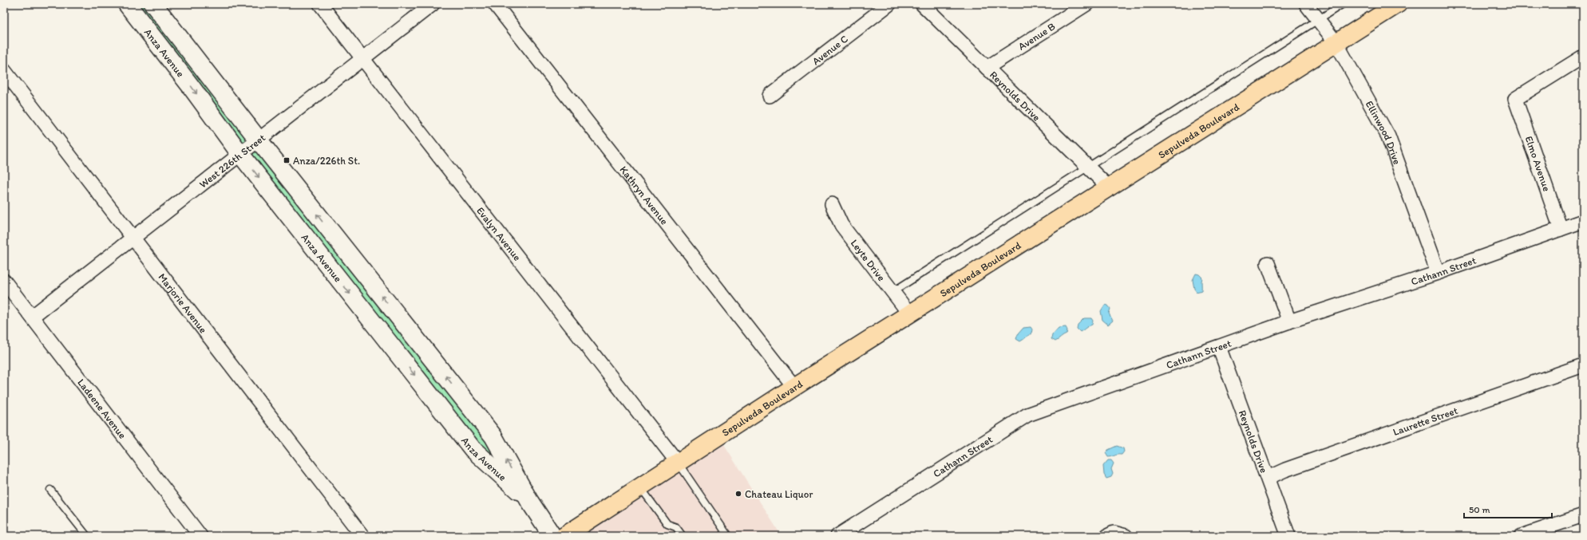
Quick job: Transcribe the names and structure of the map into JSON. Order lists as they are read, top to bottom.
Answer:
{
  "streets": {
    "main road": ["Anza Avenue", "Sepulveda Boulevard"],
    "street": [
      "Avenue B",
      "Avenue C",
      "Reynolds Drive",
      "Ellinwood Drive",
      "West 226th Street",
      "Elmo Avenue",
      "Kathryn Avenue",
      "Evalyn Avenue",
      "Leyte Drive",
      "Cathann Street",
      "Marjorie Avenue",
      "Ladeene Avenue",
      "Laurette Street"
    ]
  },
  "crossings": [
    ["Avenue B", "Reynolds Drive"],
    ["Anza Avenue", "West 226th Street"],
    ["Reynolds Drive", "Sepulveda Boulevard"],
    ["Reynolds Drive", "Cathann Street"],
    ["Reynolds Drive", "Laurette Street"],
    ["Sepulveda Boulevard", "Ellinwood Drive"],
    ["Sepulveda Boulevard", "Kathryn Avenue"],
    ["Sepulveda Boulevard", "Evalyn Avenue"],
    ["Sepulveda Boulevard", "Leyte Drive"],
    ["Ellinwood Drive", "Cathann Street"],
    ["West 226th Street", "Evalyn Avenue"],
    ["West 226th Street", "Marjorie Avenue"],
    ["West 226th Street", "Ladeene Avenue"],
    ["Elmo Avenue", "Cathann Street"]
  ],
  "places": {
    "transit": ["Anza/226th St."],
    "other": ["Chateau Liquor"]
  },
  "scale_bar": "50 m"
}
